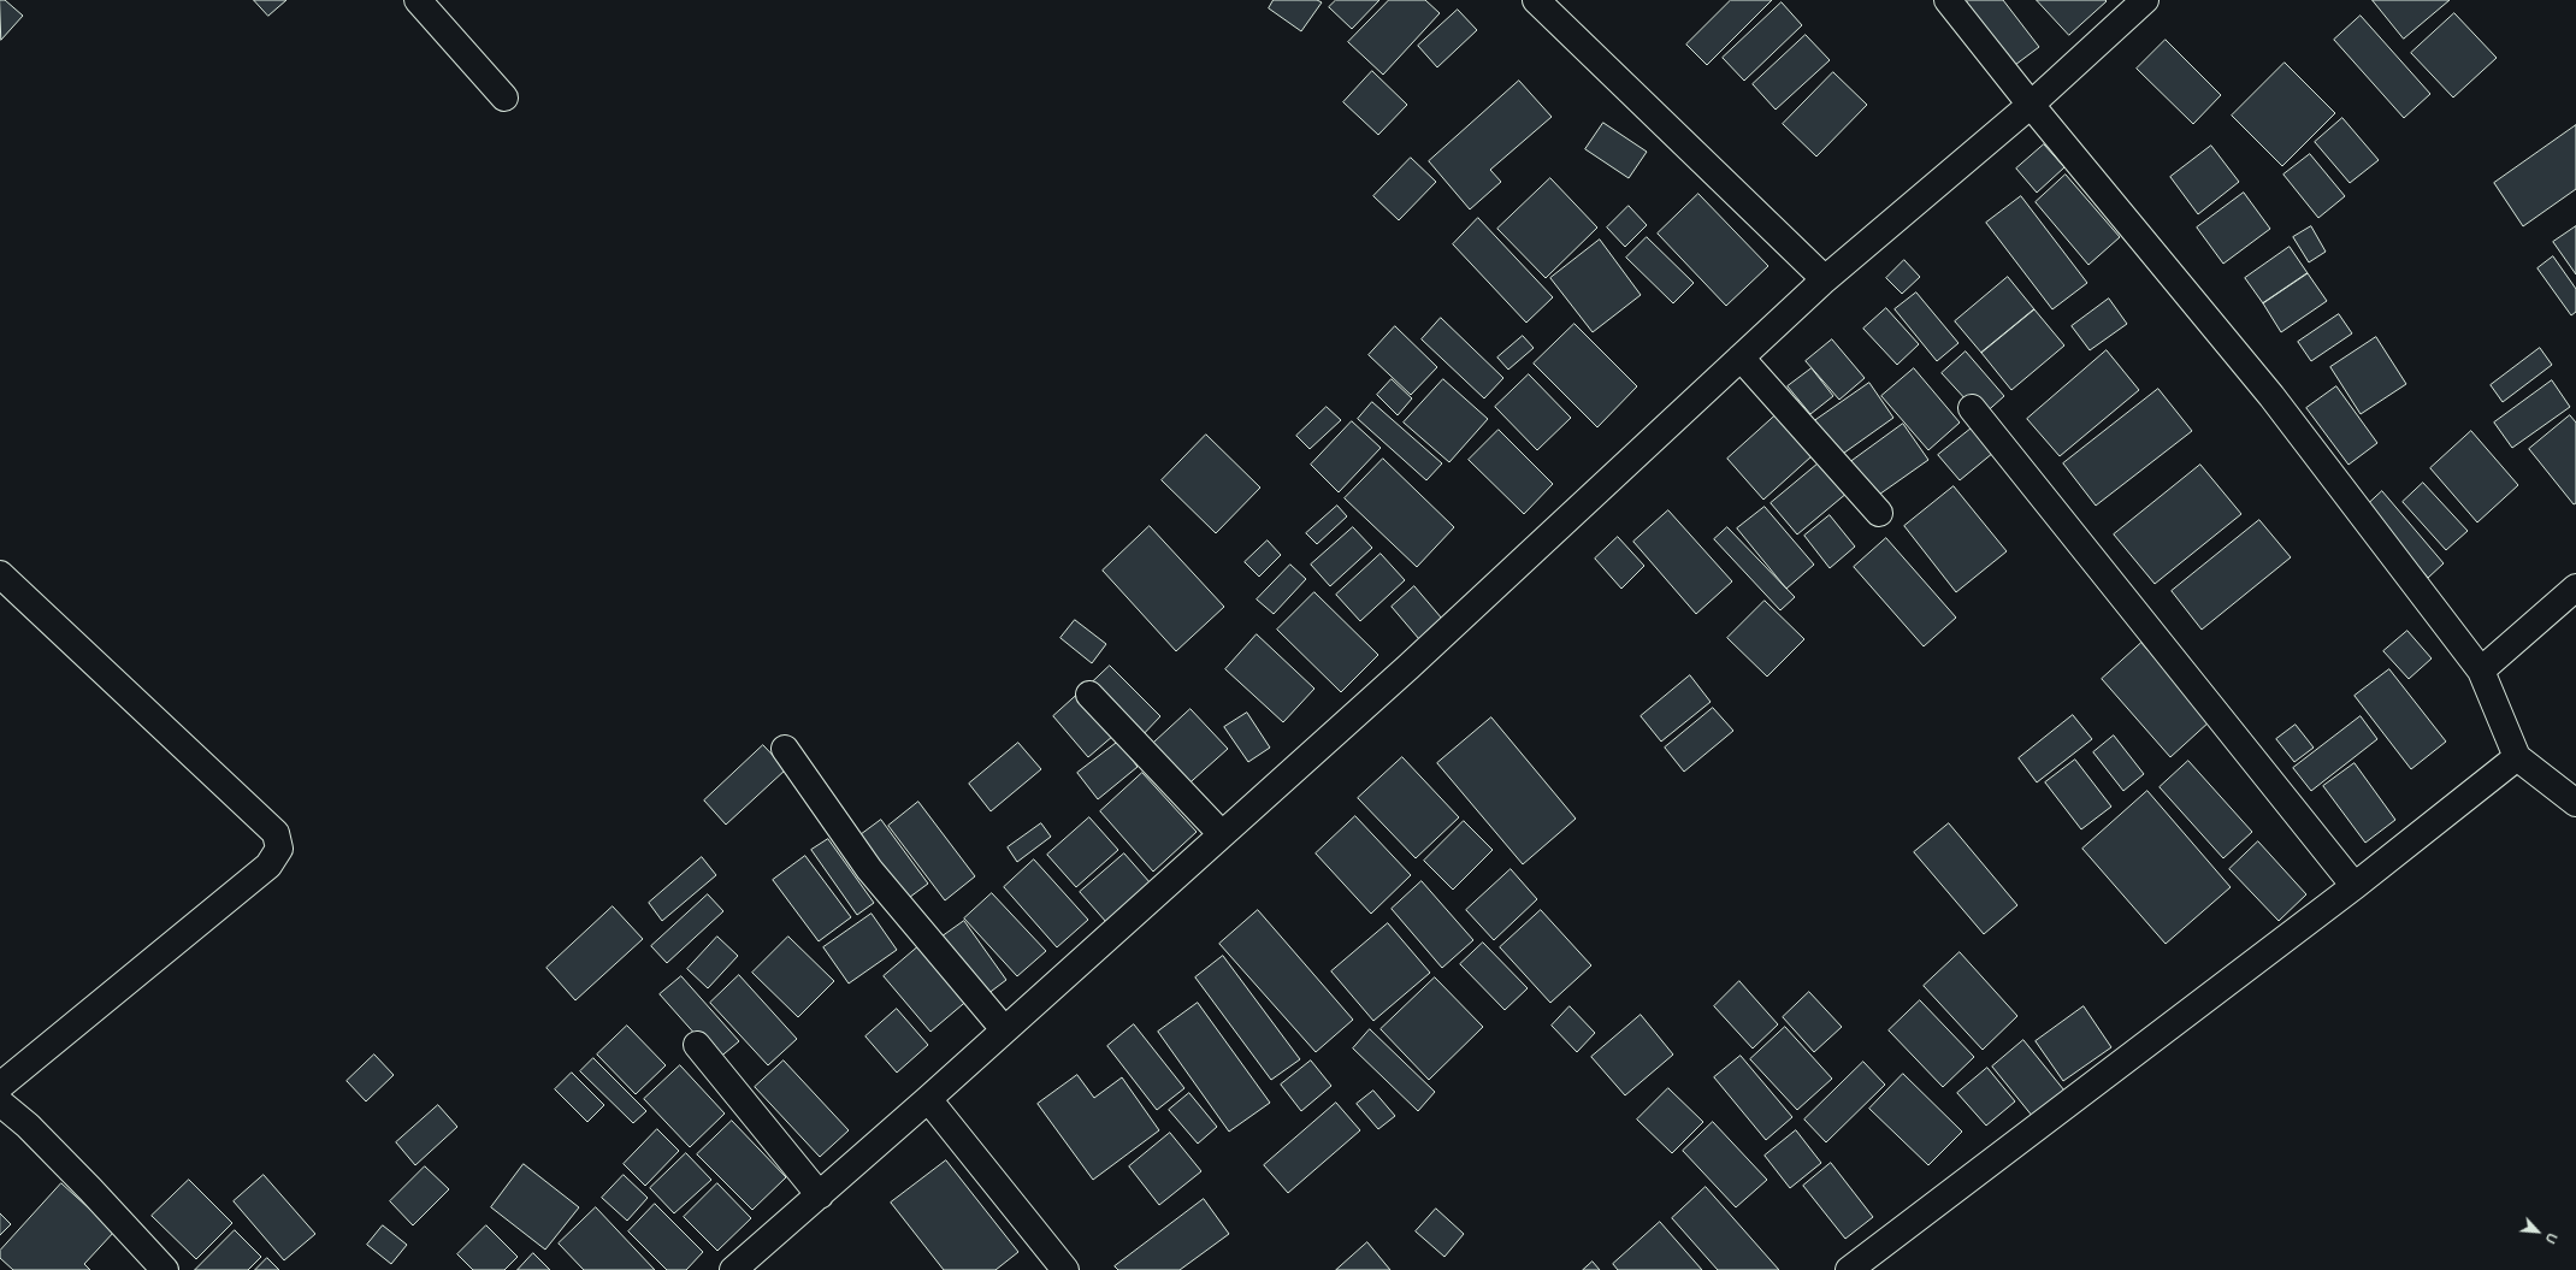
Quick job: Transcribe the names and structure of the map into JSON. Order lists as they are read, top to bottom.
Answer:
{
  "north": "bottom right"
}
